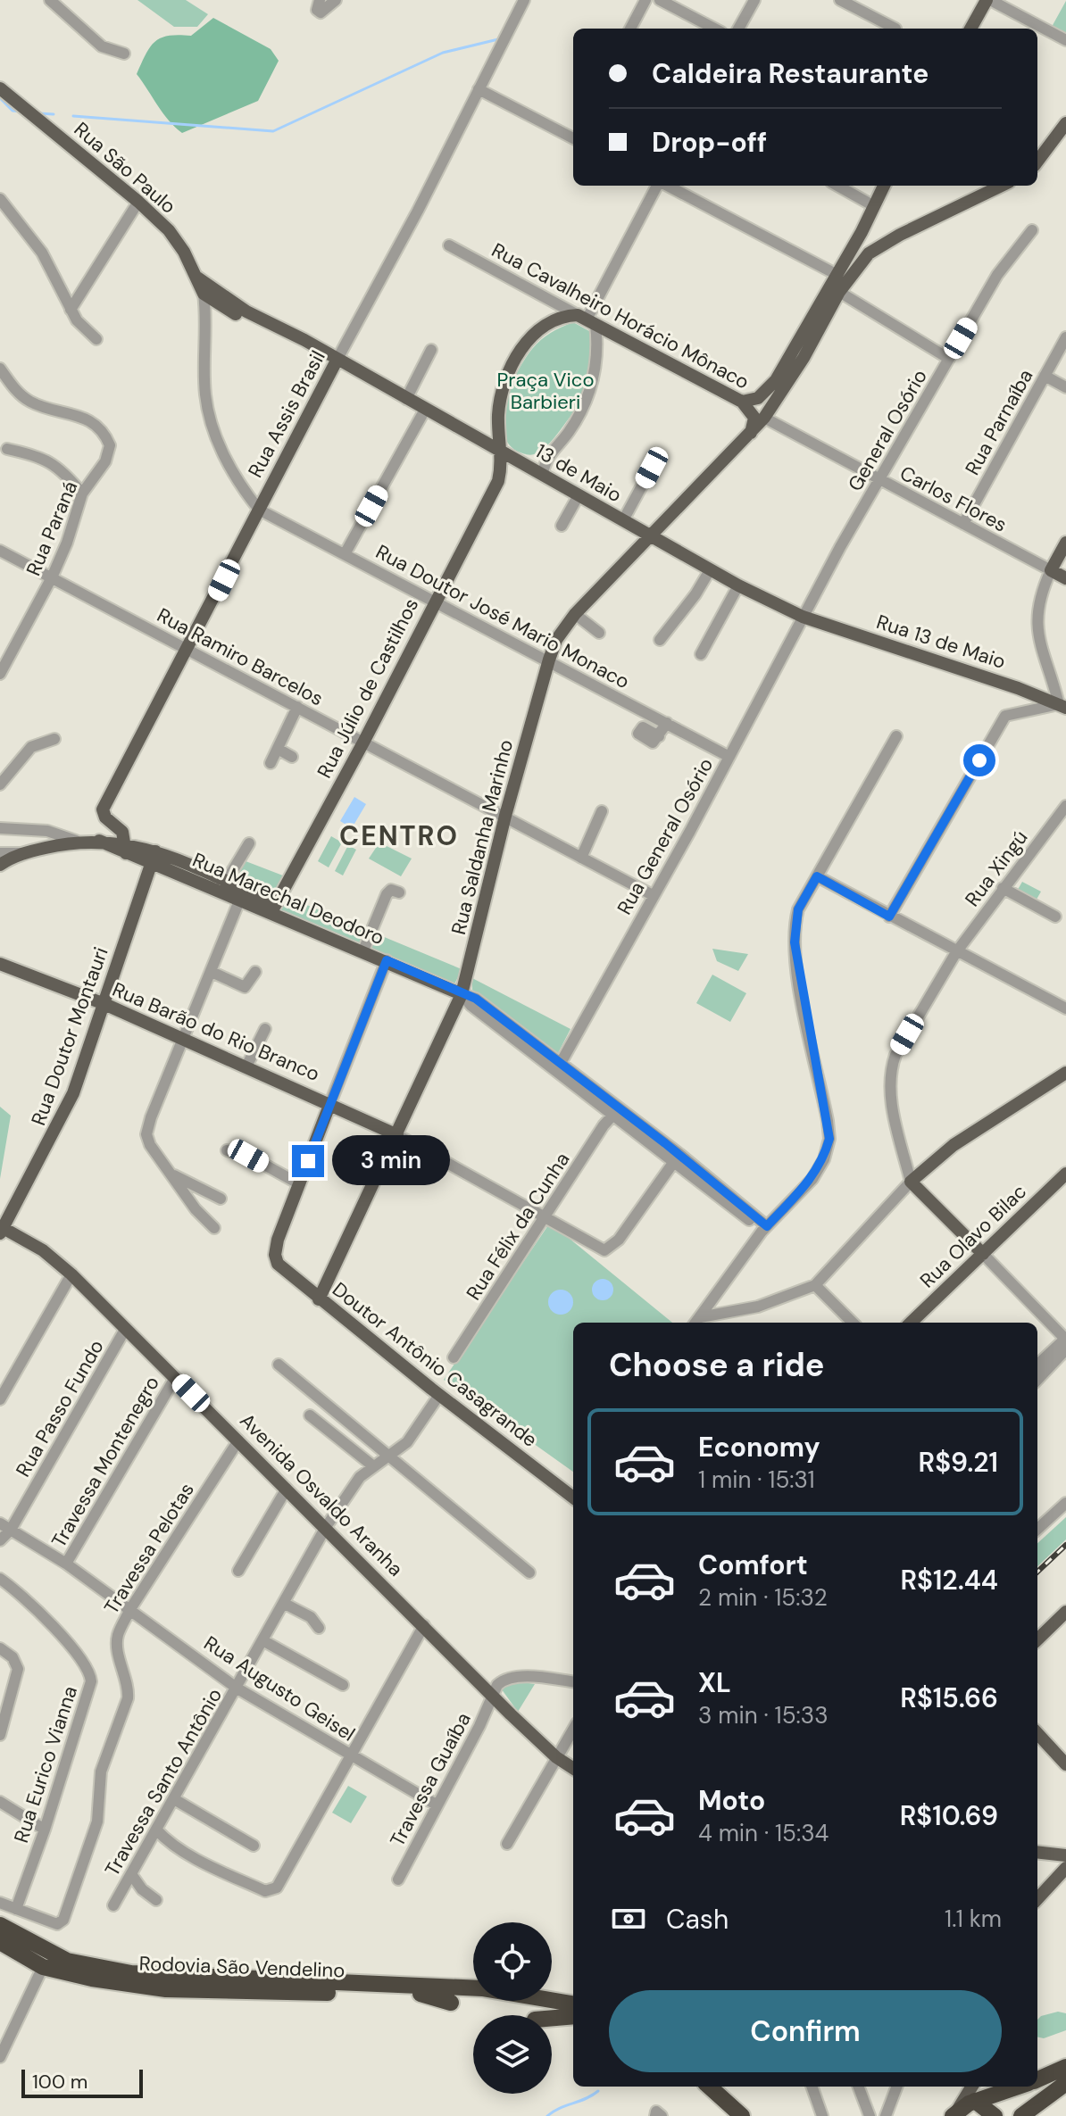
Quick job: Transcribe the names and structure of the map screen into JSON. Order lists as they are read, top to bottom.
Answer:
{
  "streets": {
    "highway": ["Rodovia São Vendelino"],
    "main road": [
      "Rua São Paulo",
      "Rua Cavalheiro Horácio Mônaco",
      "Rua Assis Brasil",
      "13 de Maio",
      "Rua 13 de Maio",
      "Rua Júlio de Castilhos",
      "Rua Saldanha Marinho",
      "Rua Marechal Deodoro",
      "Rua Barão do Rio Branco",
      "Rua Doutor Montauri",
      "Rua Olavo Bilac",
      "Doutor Antônio Casagrande",
      "Avenida Osvaldo Aranha"
    ],
    "street": [
      "Rua Parnaíba",
      "General Osório",
      "Carlos Flores",
      "Rua Paraná",
      "Rua Doutor José Mario Monaco",
      "Rua Ramiro Barcelos",
      "Rua General Osório",
      "Rua Xingú",
      "Rua Félix da Cunha",
      "Rua Passo Fundo",
      "Travessa Montenegro",
      "Travessa Pelotas",
      "Rua Augusto Geisel",
      "Rua Eurico Vianna",
      "Travessa Guaíba",
      "Travessa Santo Antônio"
    ]
  },
  "crossings": [
    ["Rua São Paulo", "13 de Maio"],
    ["Rua Cavalheiro Horácio Mônaco", "Rua Júlio de Castilhos"],
    ["Rua Cavalheiro Horácio Mônaco", "Rua Saldanha Marinho"],
    ["Rua Assis Brasil", "13 de Maio"],
    ["Rua Assis Brasil", "Rua Doutor José Mario Monaco"],
    ["Rua Assis Brasil", "Rua Ramiro Barcelos"],
    ["Rua Assis Brasil", "Rua Marechal Deodoro"],
    ["Rua Parnaíba", "Carlos Flores"],
    ["General Osório", "13 de Maio"],
    ["General Osório", "Carlos Flores"],
    ["General Osório", "Rua 13 de Maio"],
    ["General Osório", "Rua General Osório"],
    ["13 de Maio", "Rua 13 de Maio"],
    ["13 de Maio", "Rua Júlio de Castilhos"],
    ["13 de Maio", "Rua General Osório"],
    ["13 de Maio", "Rua Saldanha Marinho"],
    ["Carlos Flores", "Rua Saldanha Marinho"],
    ["Rua Paraná", "Rua Ramiro Barcelos"],
    ["Rua Doutor José Mario Monaco", "Rua Júlio de Castilhos"],
    ["Rua Doutor José Mario Monaco", "Rua General Osório"],
    ["Rua Doutor José Mario Monaco", "Rua Saldanha Marinho"],
    ["Rua 13 de Maio", "Rua General Osório"],
    ["Rua Ramiro Barcelos", "Rua Júlio de Castilhos"],
    ["Rua Ramiro Barcelos", "Rua General Osório"],
    ["Rua Ramiro Barcelos", "Rua Saldanha Marinho"],
    ["Rua Júlio de Castilhos", "Rua Marechal Deodoro"],
    ["Rua Saldanha Marinho", "Rua Marechal Deodoro"],
    ["Rua Saldanha Marinho", "Rua Barão do Rio Branco"],
    ["Rua Saldanha Marinho", "Doutor Antônio Casagrande"],
    ["Rua Marechal Deodoro", "Rua Doutor Montauri"],
    ["Rua Barão do Rio Branco", "Rua Doutor Montauri"],
    ["Rua Barão do Rio Branco", "Rua Félix da Cunha"],
    ["Rua Doutor Montauri", "Avenida Osvaldo Aranha"],
    ["Rua Passo Fundo", "Avenida Osvaldo Aranha"],
    ["Rua Passo Fundo", "Rua Augusto Geisel"],
    ["Travessa Montenegro", "Avenida Osvaldo Aranha"],
    ["Travessa Montenegro", "Rua Augusto Geisel"],
    ["Avenida Osvaldo Aranha", "Travessa Pelotas"],
    ["Avenida Osvaldo Aranha", "Travessa Guaíba"],
    ["Avenida Osvaldo Aranha", "Travessa Santo Antônio"],
    ["Travessa Pelotas", "Rua Augusto Geisel"],
    ["Travessa Pelotas", "Rua Eurico Vianna"],
    ["Rua Augusto Geisel", "Travessa Guaíba"],
    ["Rua Augusto Geisel", "Travessa Santo Antônio"]
  ],
  "districts": ["CENTRO"],
  "parks": ["Praça Vico Barbieri"],
  "scale_bar": "100 m",
  "page": {
    "banner": ["Caldeira Restaurante", "Drop-off"],
    "bubble": "3 min",
    "heading": "Choose a ride",
    "list": [
      {
        "name": "Economy",
        "note": "1 min · 15:31",
        "value": "R$9.21"
      },
      {
        "name": "Comfort",
        "note": "2 min · 15:32",
        "value": "R$12.44"
      },
      {
        "name": "XL",
        "note": "3 min · 15:33",
        "value": "R$15.66"
      },
      {
        "name": "Moto",
        "note": "4 min · 15:34",
        "value": "R$10.69"
      }
    ],
    "pay": ["Cash", "1.1 km"],
    "buttons": "Confirm",
    "scale": "100 m"
  }
}
